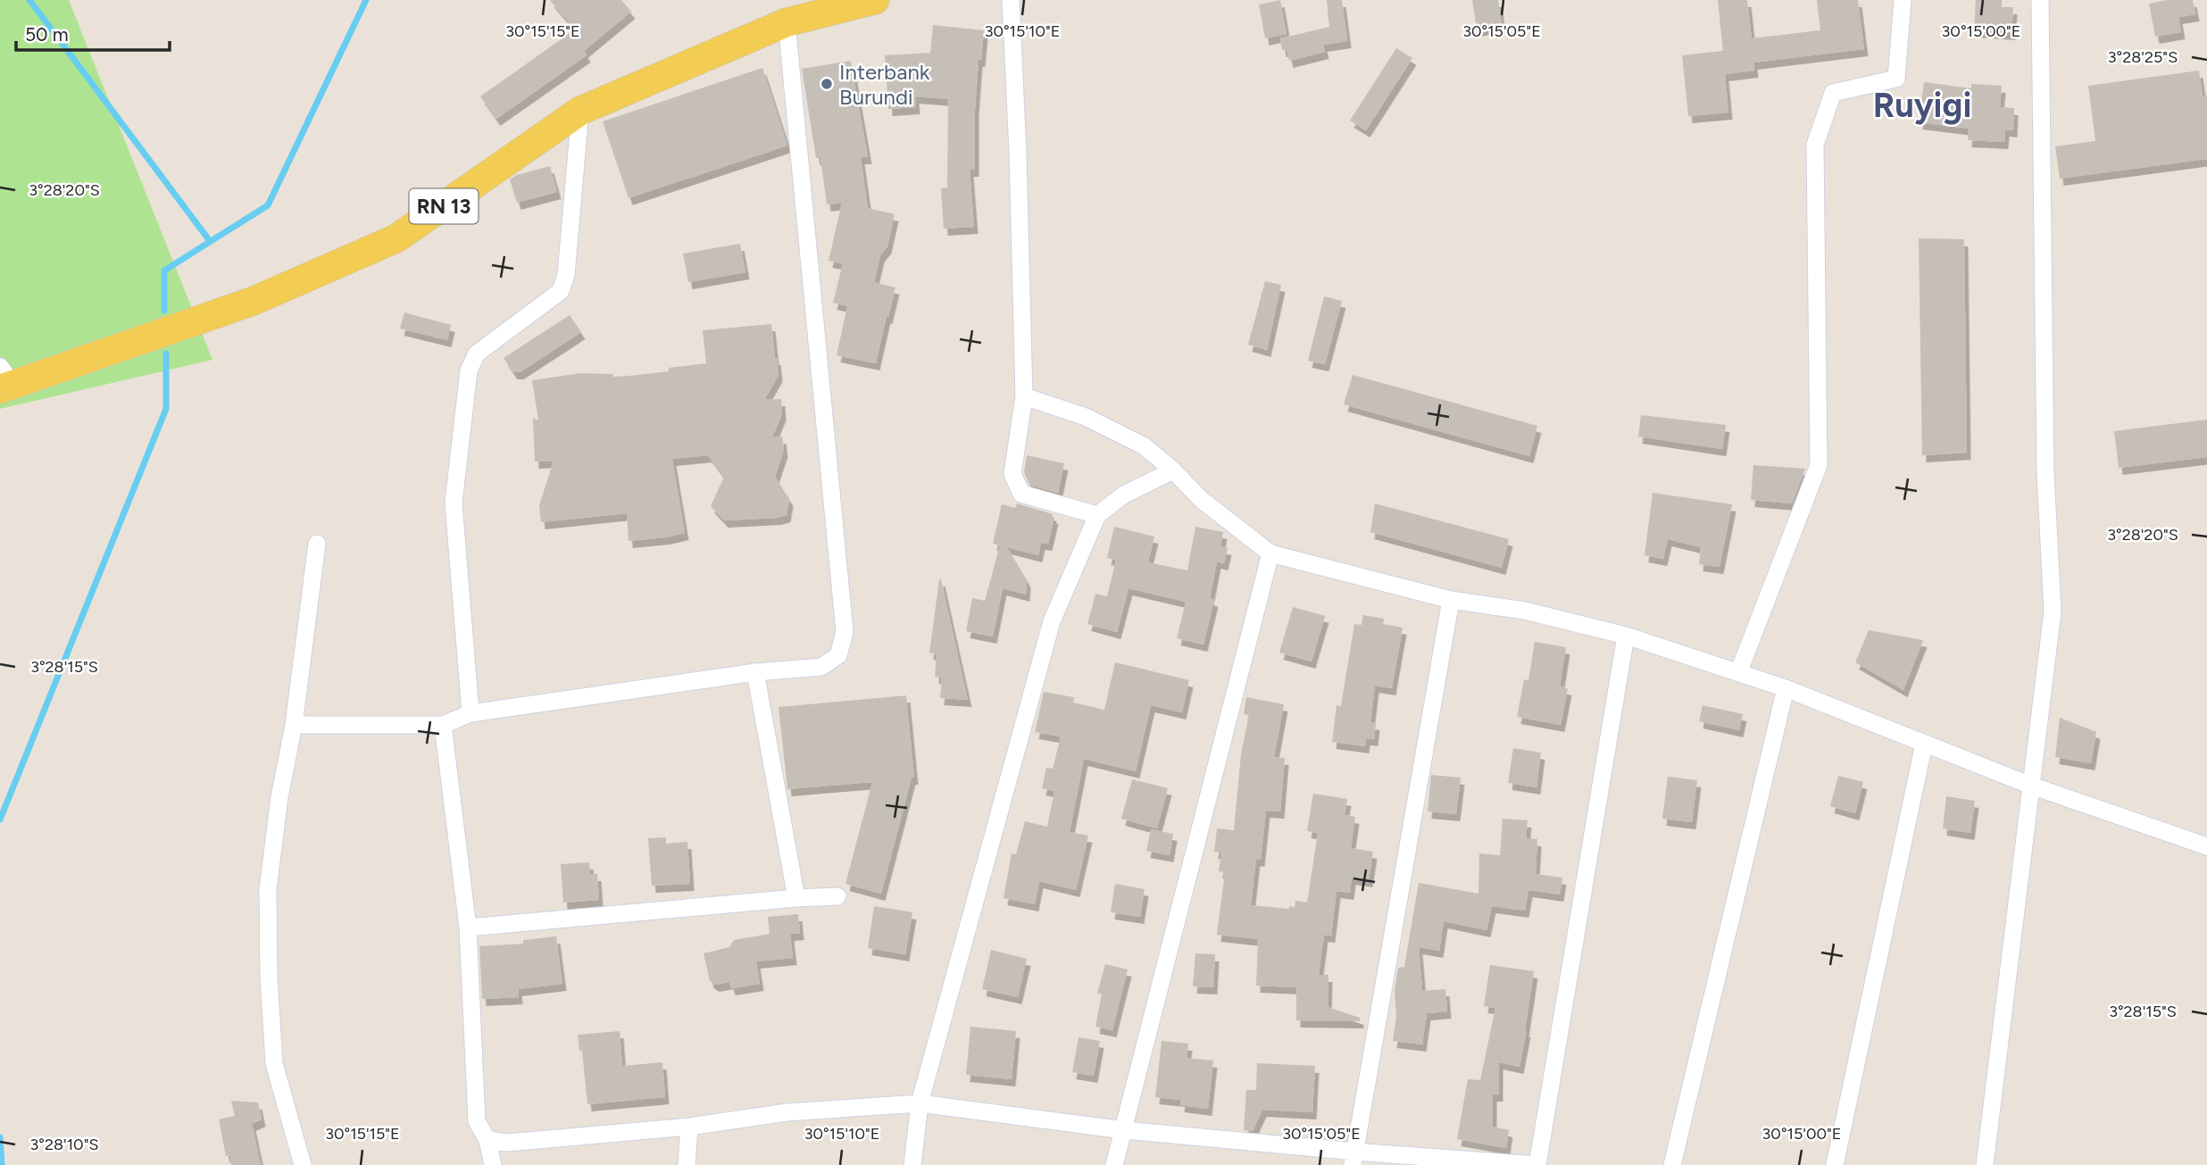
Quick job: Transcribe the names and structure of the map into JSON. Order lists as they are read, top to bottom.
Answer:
{
  "streets": {
    "main road": ["RN 13"]
  },
  "districts": ["Ruyigi"],
  "places": ["Interbank Burundi"],
  "scale_bar": "50 m",
  "coordinates": [
    "30°15'15\"E",
    "30°15'10\"E",
    "30°15'05\"E",
    "30°15'00\"E",
    "3°28'25\"S",
    "3°28'20\"S",
    "3°28'15\"S",
    "3°28'10\"S"
  ]
}
